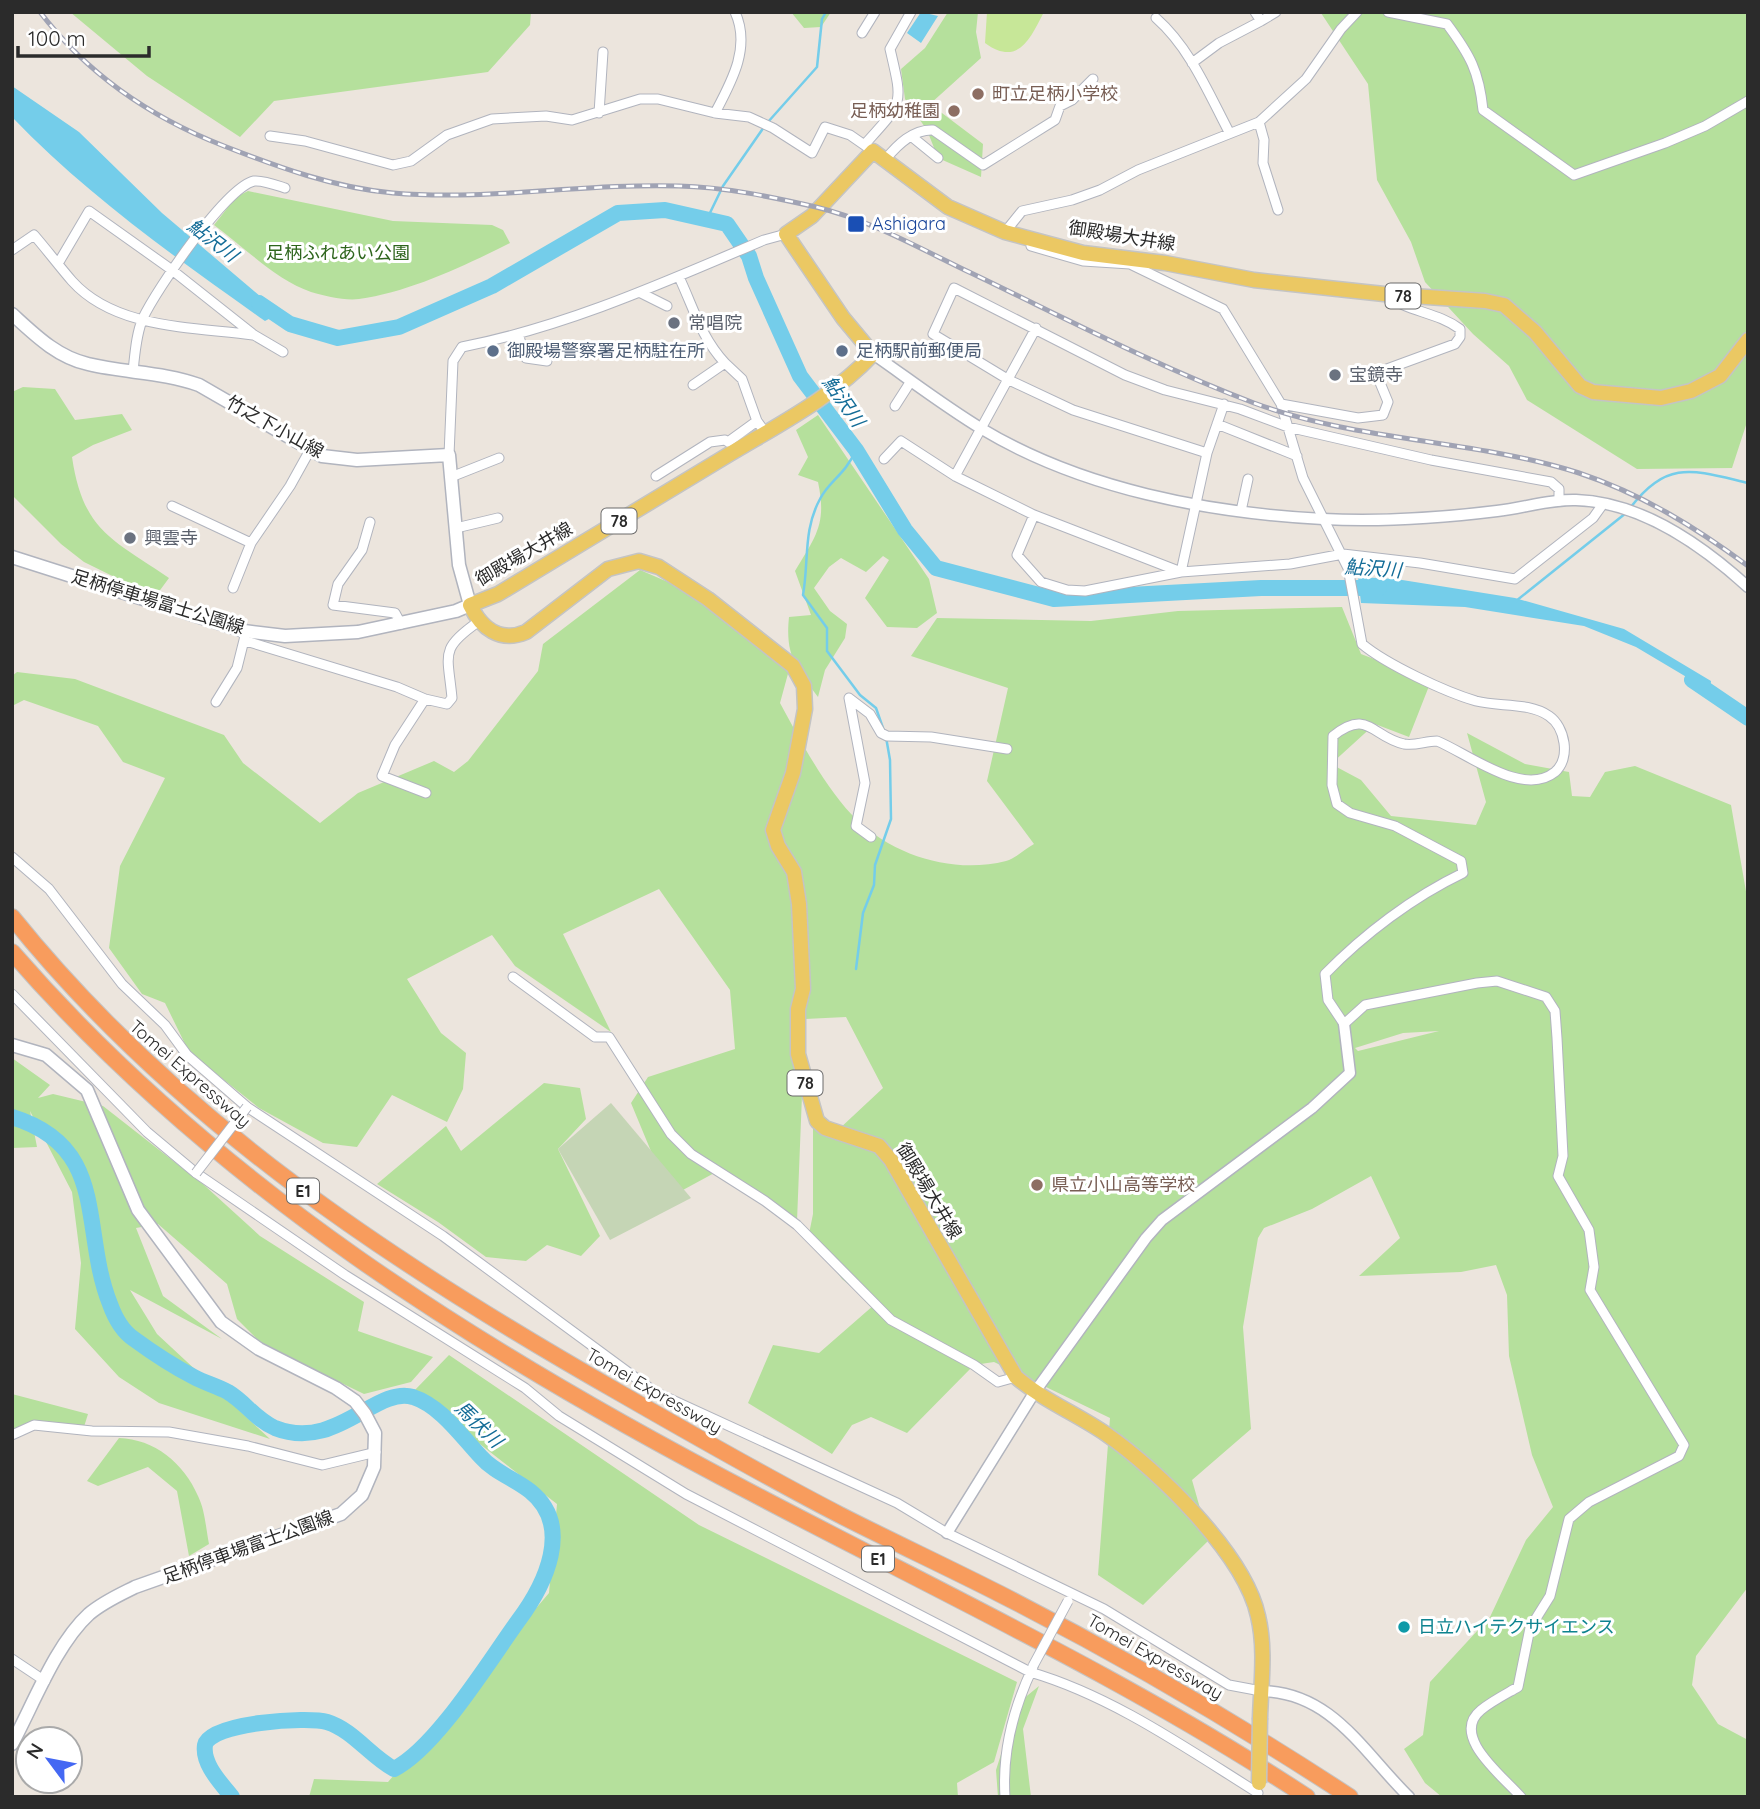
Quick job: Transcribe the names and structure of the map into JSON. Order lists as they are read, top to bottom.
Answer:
{
  "streets": {
    "highway": ["Tomei Expressway", "E1"],
    "main road": [
      "御殿場大井線",
      "78",
      "竹之下小山線",
      "足柄停車場富士公園線"
    ]
  },
  "crossings": [
    ["御殿場大井線", "足柄停車場富士公園線"]
  ],
  "water": ["鮎沢川", "馬伏川"],
  "parks": ["足柄ふれあい公園"],
  "places": {
    "other": [
      "町立足柄小学校",
      "足柄幼稚園",
      "常唱院",
      "御殿場警察署足柄駐在所",
      "足柄駅前郵便局",
      "宝鏡寺",
      "興雲寺",
      "県立小山高等学校",
      "日立ハイテクサイエンス"
    ],
    "transit": ["Ashigara"]
  },
  "scale_bar": "100 m",
  "north": "top left"
}
